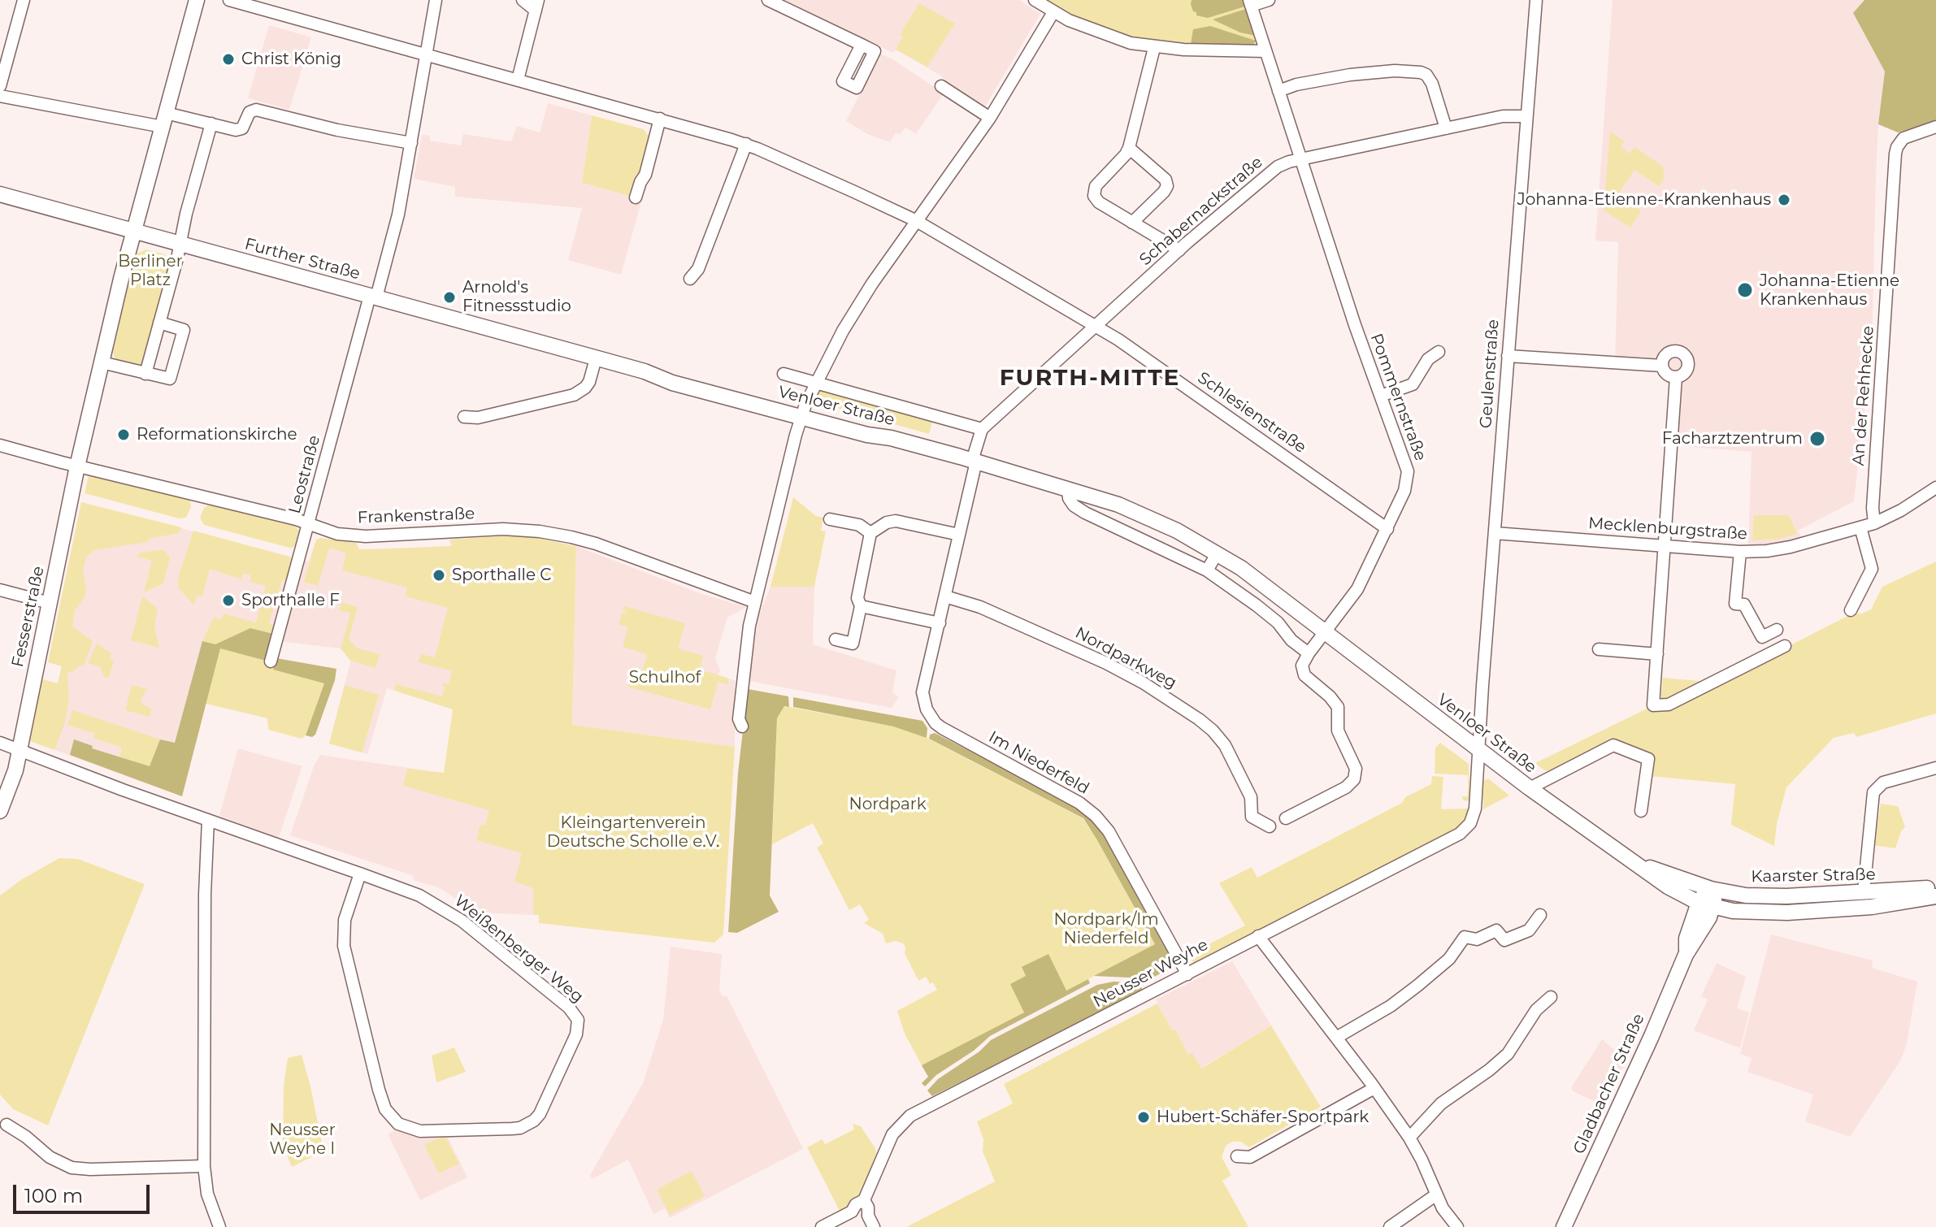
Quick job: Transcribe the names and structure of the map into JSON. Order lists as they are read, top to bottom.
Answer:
{
  "streets": {
    "main road": [
      "Further Straße",
      "Venloer Straße",
      "Fesserstraße",
      "Kaarster Straße",
      "Gladbacher Straße"
    ],
    "street": [
      "Schabernackstraße",
      "Geulenstraße",
      "An der Rehhecke",
      "Pommernstraße",
      "Schlesienstraße",
      "Leostraße",
      "Frankenstraße",
      "Mecklenburgstraße",
      "Nordparkweg",
      "Im Niederfeld",
      "Weißenberger Weg",
      "Neusser Weyhe"
    ]
  },
  "crossings": [
    ["Schabernackstraße", "Geulenstraße"],
    ["Schabernackstraße", "Pommernstraße"],
    ["Schabernackstraße", "Venloer Straße"],
    ["Schabernackstraße", "Schlesienstraße"],
    ["Further Straße", "Venloer Straße"],
    ["Further Straße", "Leostraße"],
    ["Geulenstraße", "Venloer Straße"],
    ["Geulenstraße", "Mecklenburgstraße"],
    ["Geulenstraße", "Neusser Weyhe"],
    ["An der Rehhecke", "Mecklenburgstraße"],
    ["Pommernstraße", "Venloer Straße"],
    ["Pommernstraße", "Schlesienstraße"],
    ["Venloer Straße", "Kaarster Straße"],
    ["Venloer Straße", "Neusser Weyhe"],
    ["Venloer Straße", "Gladbacher Straße"],
    ["Schlesienstraße", "Leostraße"],
    ["Leostraße", "Frankenstraße"],
    ["Frankenstraße", "Fesserstraße"],
    ["Fesserstraße", "Weißenberger Weg"],
    ["Im Niederfeld", "Neusser Weyhe"],
    ["Kaarster Straße", "Gladbacher Straße"]
  ],
  "districts": ["FURTH-MITTE"],
  "parks": [
    "Berliner Platz",
    "Schulhof",
    "Nordpark",
    "Kleingartenverein Deutsche Scholle e.V.",
    "Nordpark/Im Niederfeld",
    "Neusser Weyhe I"
  ],
  "places": [
    "Christ König",
    "Johanna-Etienne-Krankenhaus",
    "Johanna-Etienne Krankenhaus",
    "Arnold's Fitnessstudio",
    "Reformationskirche",
    "Facharztzentrum",
    "Sporthalle C",
    "Sporthalle F",
    "Hubert-Schäfer-Sportpark"
  ],
  "scale_bar": "100 m"
}
